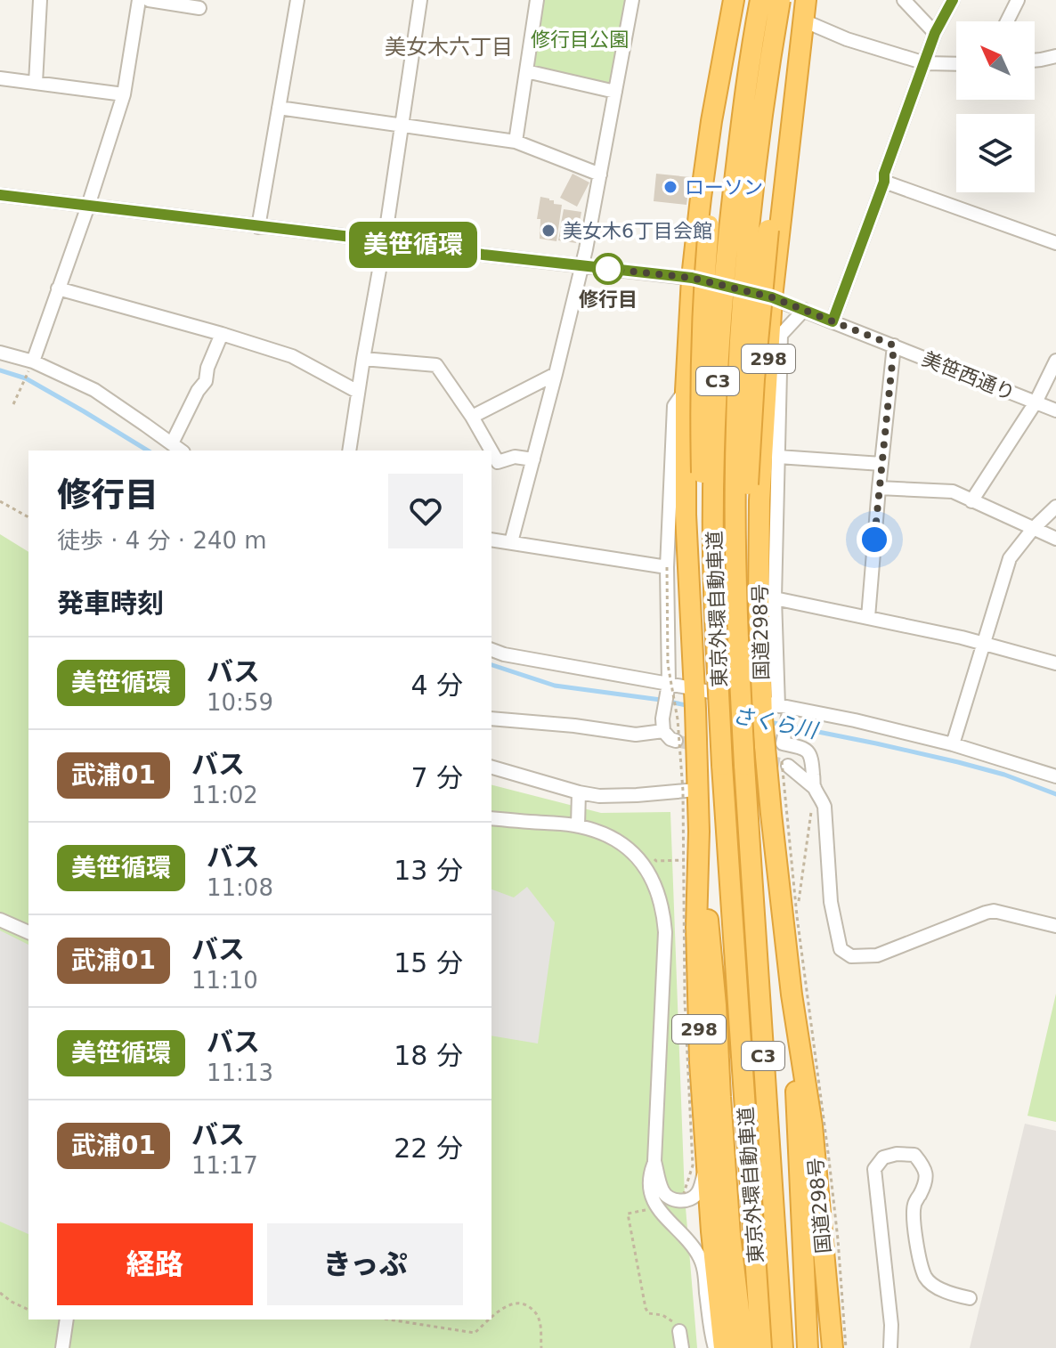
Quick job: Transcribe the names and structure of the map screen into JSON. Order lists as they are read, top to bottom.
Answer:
{
  "streets": {
    "highway": [
      "298",
      "C3",
      "東京外環自動車道",
      "国道298号"
    ],
    "street": ["美笹西通り"]
  },
  "crossings": [
    ["298", "美笹西通り"],
    ["美笹西通り", "国道298号"]
  ],
  "districts": ["美女木六丁目"],
  "water": ["さくら川"],
  "parks": ["修行目公園"],
  "places": ["ローソン", "美女木6丁目会館", "修行目"],
  "lines": ["bus line 美笹循環"],
  "north": "top left",
  "page": {
    "on_map": "美笹循環",
    "heading": [
      ["修行目", "徒歩 · 4 分 · 240 m"],
      "発車時刻"
    ],
    "list": [
      {
        "mark": "美笹循環",
        "name": "バス",
        "note": "10:59",
        "value": "4 分"
      },
      {
        "mark": "武浦01",
        "name": "バス",
        "note": "11:02",
        "value": "7 分"
      },
      {
        "mark": "美笹循環",
        "name": "バス",
        "note": "11:08",
        "value": "13 分"
      },
      {
        "mark": "武浦01",
        "name": "バス",
        "note": "11:10",
        "value": "15 分"
      },
      {
        "mark": "美笹循環",
        "name": "バス",
        "note": "11:13",
        "value": "18 分"
      },
      {
        "mark": "武浦01",
        "name": "バス",
        "note": "11:17",
        "value": "22 分"
      }
    ],
    "buttons": ["経路", "きっぷ"]
  }
}
